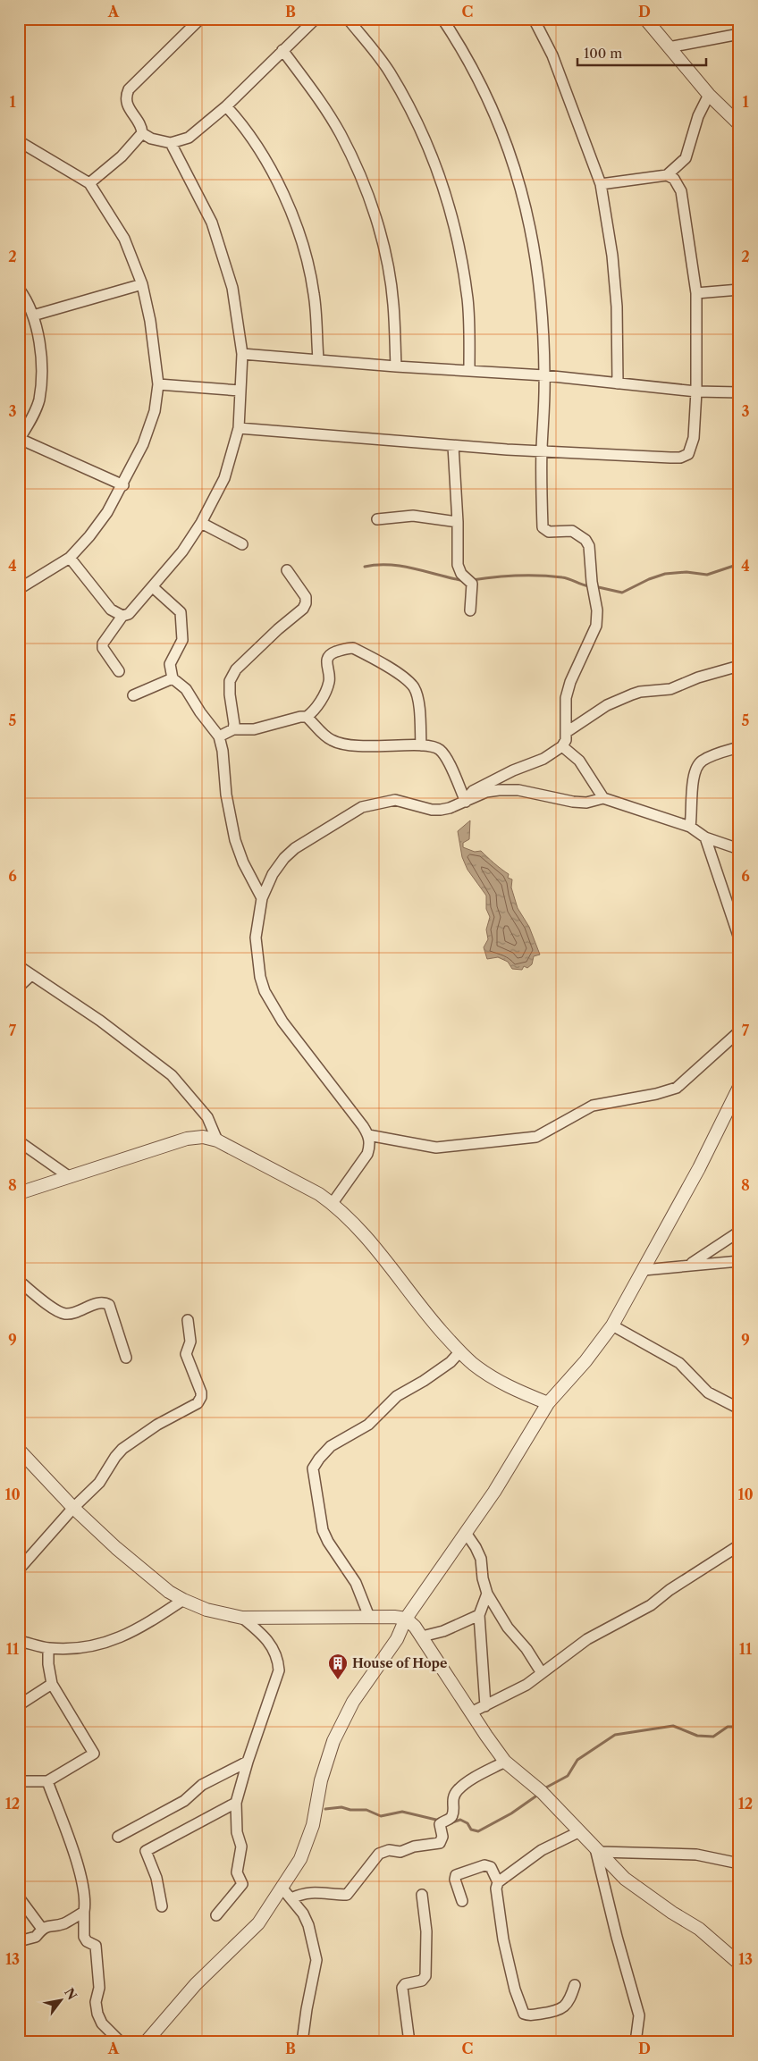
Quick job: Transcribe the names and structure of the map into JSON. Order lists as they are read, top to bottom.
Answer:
{
  "places": {
    "building": ["House of Hope"]
  },
  "scale_bar": "100 m",
  "north": "top right",
  "grid": {
    "columns": [
      "A",
      "B",
      "C",
      "D"
    ],
    "rows": [
      "1",
      "2",
      "3",
      "4",
      "5",
      "6",
      "7",
      "8",
      "9",
      "10",
      "11",
      "12",
      "13"
    ]
  }
}
